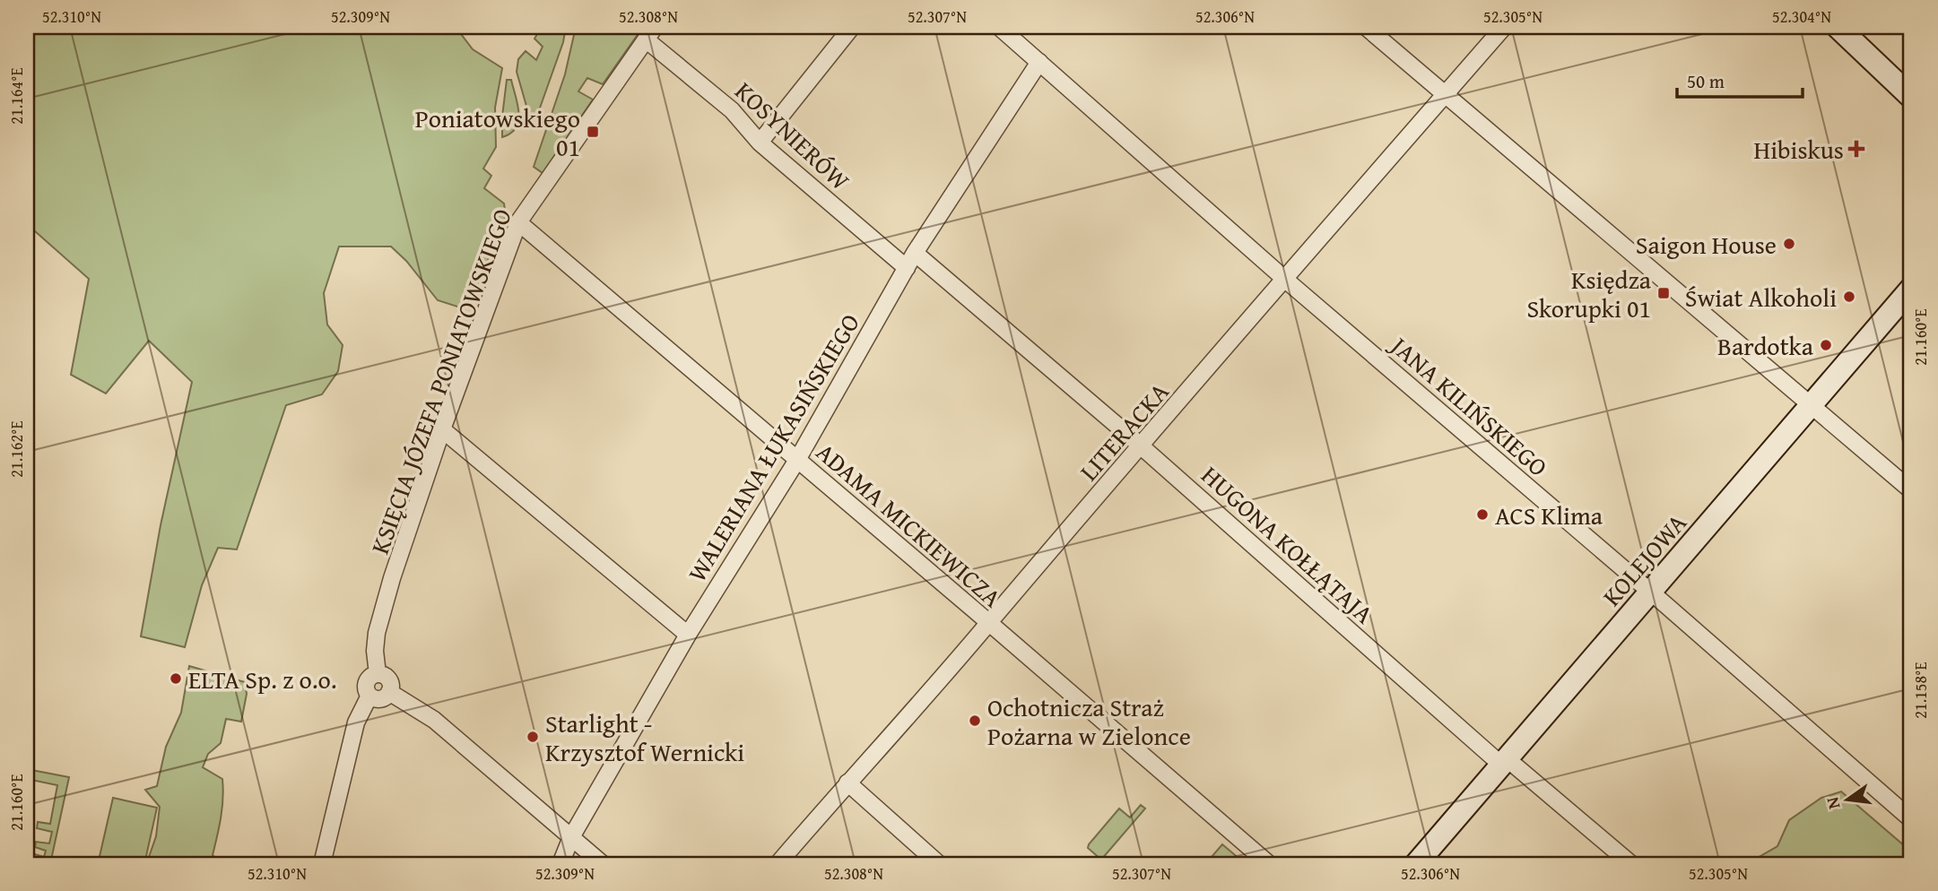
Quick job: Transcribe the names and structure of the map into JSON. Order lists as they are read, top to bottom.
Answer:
{
  "streets": {
    "street": [
      "KOSYNIERÓW",
      "KSIĘCIA JÓZEFA PONIATOWSKIEGO",
      "JANA KILIŃSKIEGO",
      "LITERACKA",
      "WALERIANA ŁUKASIŃSKIEGO",
      "ADAMA MICKIEWICZA",
      "HUGONA KOŁŁĄTAJA",
      "KOLEJOWA"
    ]
  },
  "crossings": [
    ["KOSYNIERÓW", "KSIĘCIA JÓZEFA PONIATOWSKIEGO"],
    ["KOSYNIERÓW", "WALERIANA ŁUKASIŃSKIEGO"],
    ["KSIĘCIA JÓZEFA PONIATOWSKIEGO", "ADAMA MICKIEWICZA"],
    ["JANA KILIŃSKIEGO", "LITERACKA"],
    ["JANA KILIŃSKIEGO", "WALERIANA ŁUKASIŃSKIEGO"],
    ["JANA KILIŃSKIEGO", "KOLEJOWA"],
    ["LITERACKA", "ADAMA MICKIEWICZA"],
    ["LITERACKA", "HUGONA KOŁŁĄTAJA"],
    ["WALERIANA ŁUKASIŃSKIEGO", "ADAMA MICKIEWICZA"],
    ["WALERIANA ŁUKASIŃSKIEGO", "HUGONA KOŁŁĄTAJA"],
    ["HUGONA KOŁŁĄTAJA", "KOLEJOWA"]
  ],
  "places": {
    "transit": ["Poniatowskiego 01", "Księdza Skorupki 01"],
    "health": ["Hibiskus"],
    "other": [
      "Saigon House",
      "Świat Alkoholi",
      "Bardotka",
      "ACS Klima",
      "ELTA Sp. z o.o.",
      "Ochotnicza Straż Pożarna w Zielonce",
      "Starlight - Krzysztof Wernicki"
    ]
  },
  "scale_bar": "50 m",
  "north": "left",
  "coordinates": [
    "52.310°N",
    "52.309°N",
    "52.308°N",
    "52.307°N",
    "52.306°N",
    "52.305°N",
    "52.304°N",
    "21.164°E",
    "21.160°E",
    "21.162°E",
    "21.158°E"
  ]
}
